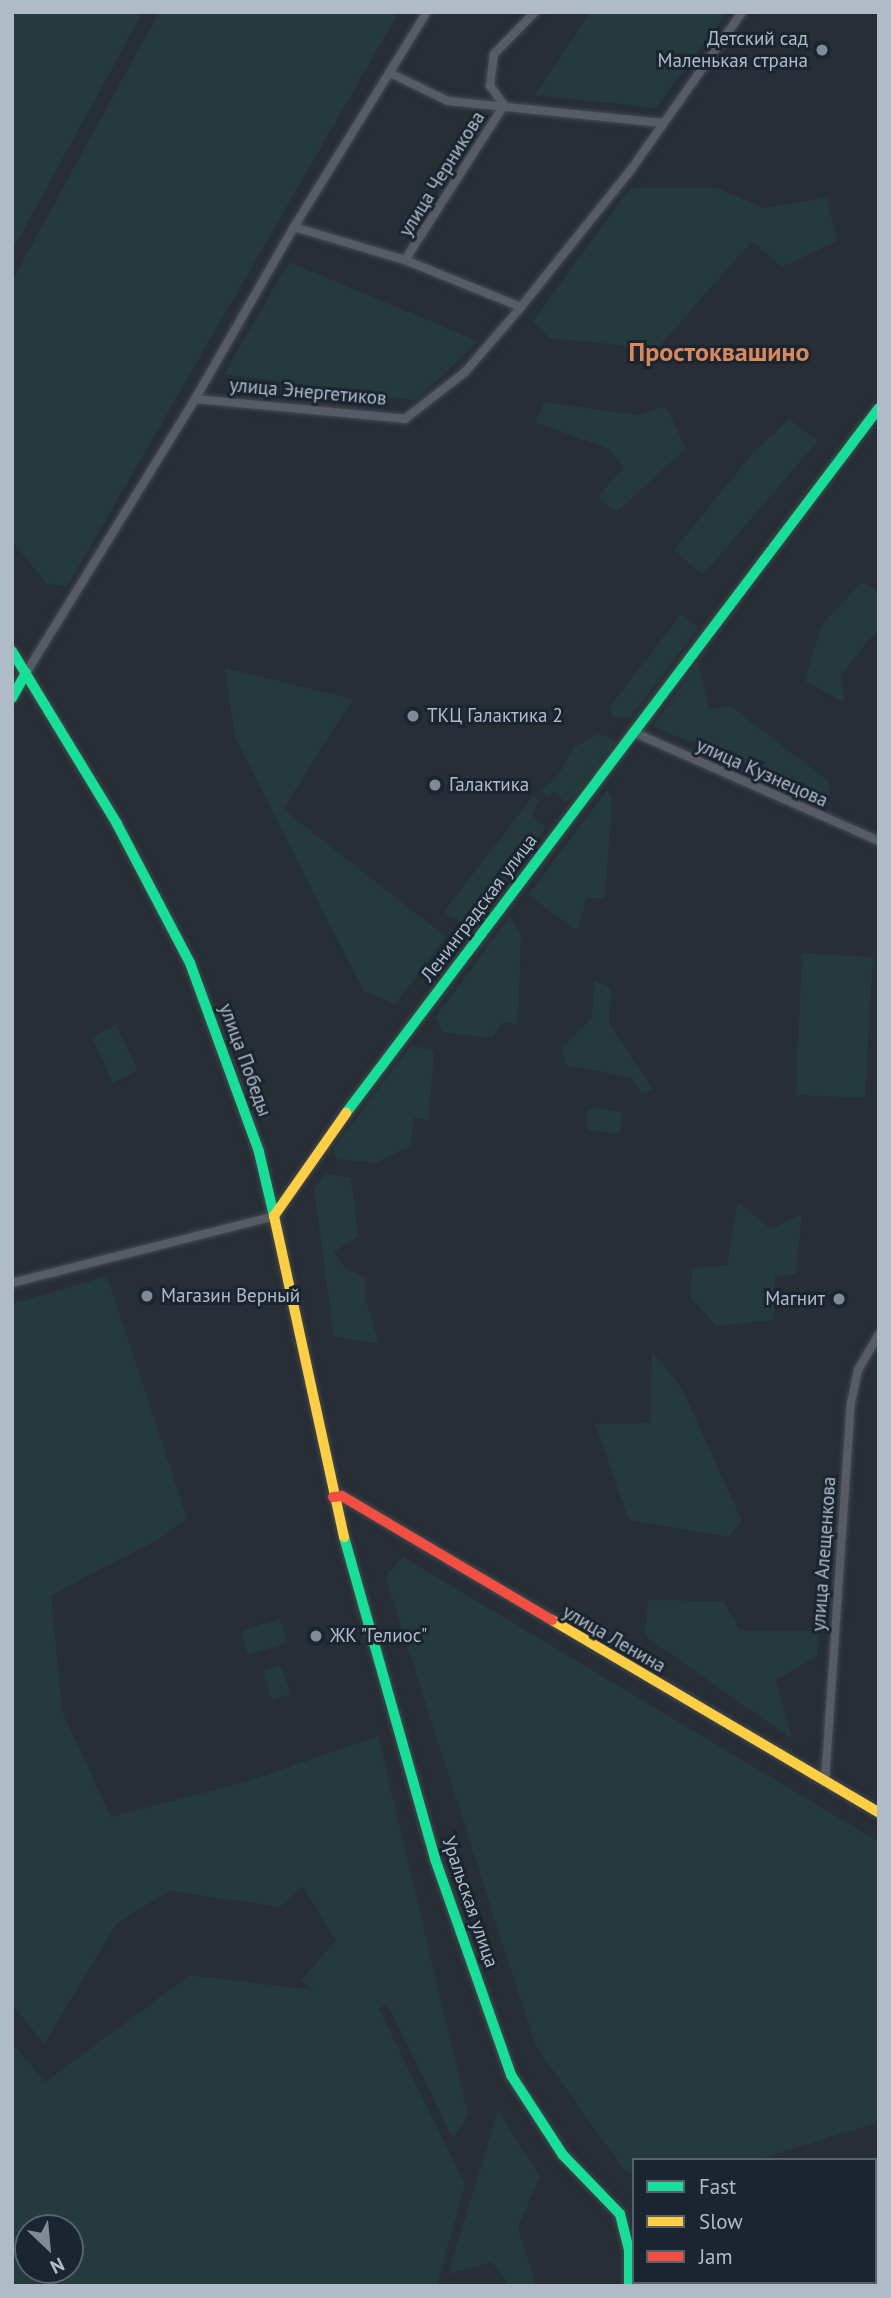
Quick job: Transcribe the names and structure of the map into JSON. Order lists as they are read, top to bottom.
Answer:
{
  "streets": {
    "main road": [
      "Ленинградская улица",
      "улица Победы",
      "улица Ленина",
      "Уральская улица"
    ],
    "street": [
      "улица Черникова",
      "улица Энергетиков",
      "улица Кузнецова",
      "улица Алещенкова"
    ]
  },
  "crossings": [
    ["улица Черникова", "улица Энергетиков"],
    ["улица Кузнецова", "Ленинградская улица"],
    ["Ленинградская улица", "улица Победы"],
    ["улица Победы", "улица Ленина"],
    ["улица Победы", "Уральская улица"],
    ["улица Алещенкова", "улица Ленина"],
    ["улица Ленина", "Уральская улица"]
  ],
  "districts": ["Простоквашино"],
  "places": [
    "Детский сад Маленькая страна",
    "ТКЦ Галактика 2",
    "Галактика",
    "Магазин Верный",
    "Магнит",
    "ЖК \"Гелиос\""
  ],
  "legend": ["Fast", "Slow", "Jam"],
  "north": "bottom right"
}
